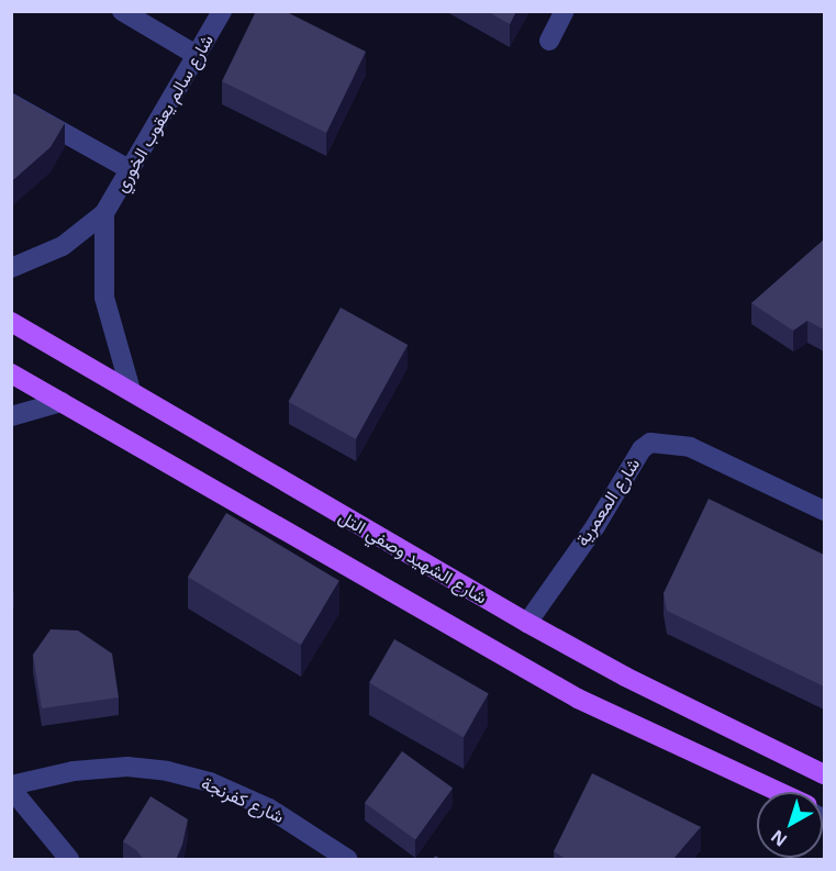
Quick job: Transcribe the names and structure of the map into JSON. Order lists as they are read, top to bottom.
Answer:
{
  "streets": {
    "main road": ["شارع الشهيد وصفي التل"],
    "street": ["شارع سالم يعقوب الخوري", "شارع المعمرية", "شارع كفرنجة"]
  },
  "crossings": [
    ["شارع المعمرية", "شارع الشهيد وصفي التل"]
  ],
  "north": "bottom left"
}
